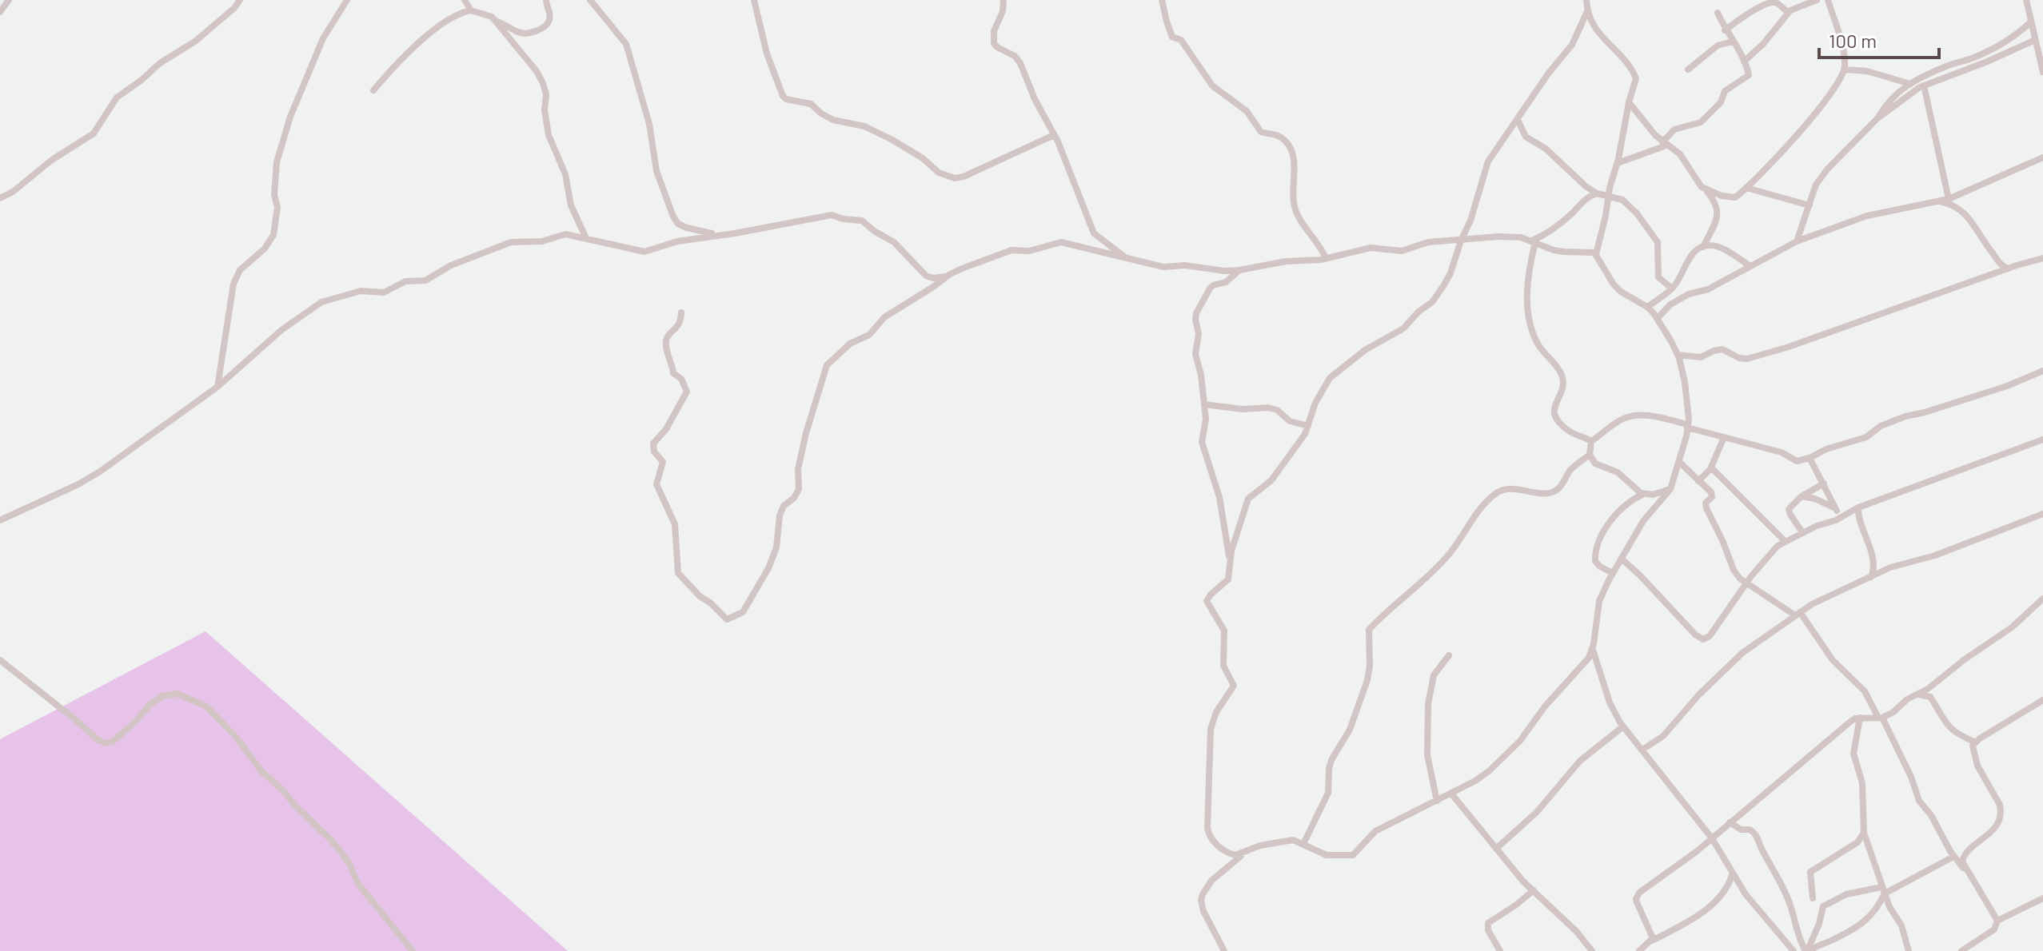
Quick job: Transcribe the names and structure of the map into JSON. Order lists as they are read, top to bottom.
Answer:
{
  "scale_bar": "100 m"
}
